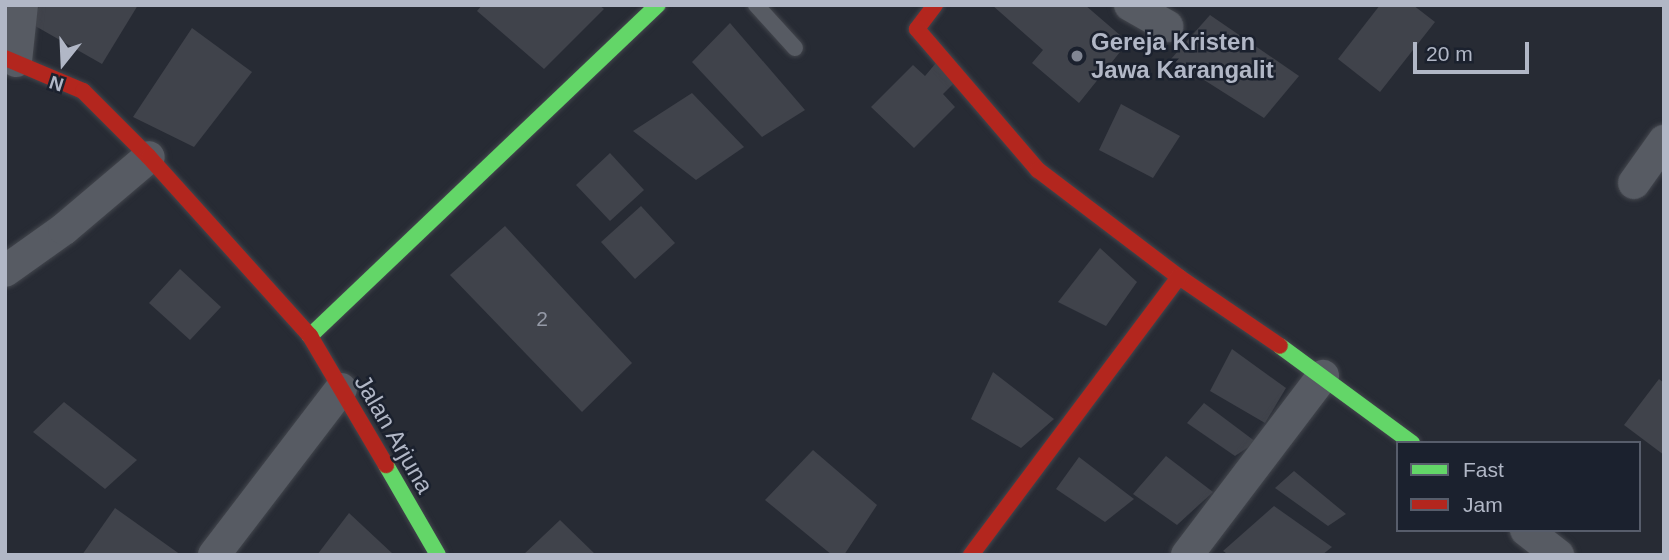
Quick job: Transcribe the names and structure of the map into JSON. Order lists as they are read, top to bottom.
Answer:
{
  "streets": {
    "street": ["Jalan Arjuna"]
  },
  "places": ["Gereja Kristen Jawa Karangalit"],
  "house_numbers": ["2"],
  "legend": ["Fast", "Jam"],
  "scale_bar": "20 m",
  "north": "bottom"
}
